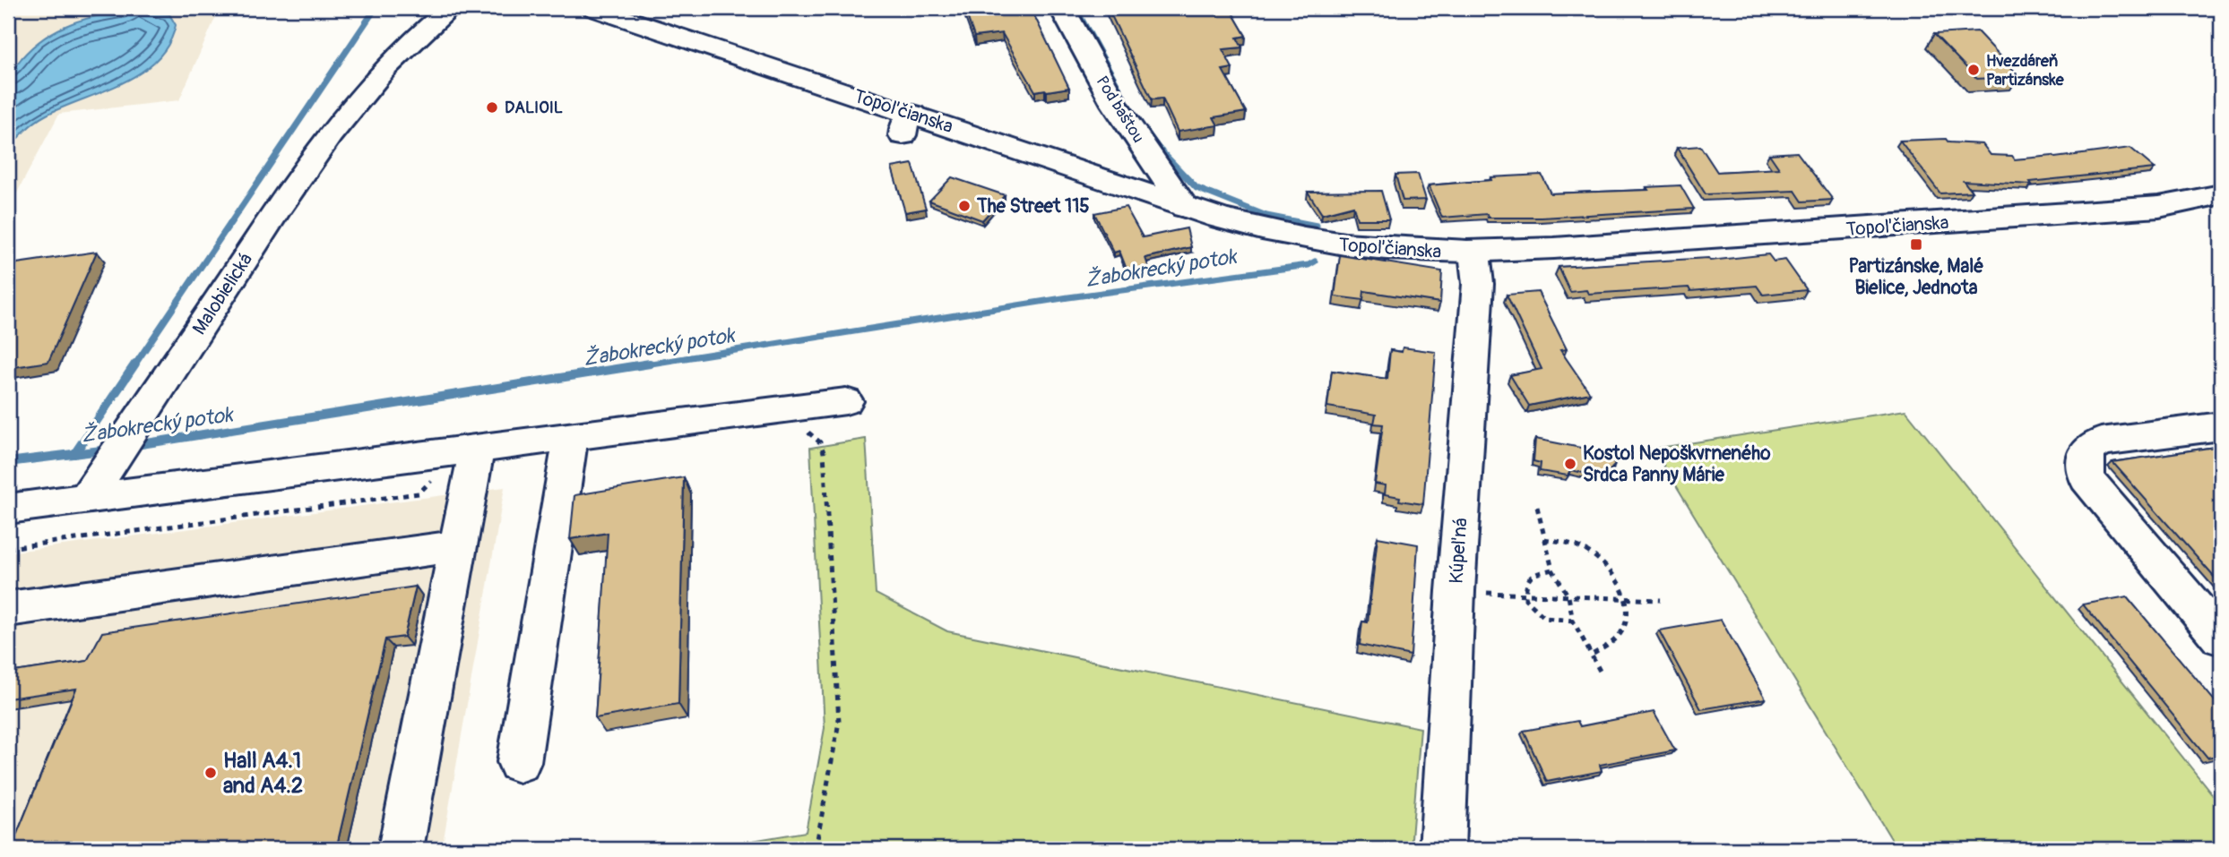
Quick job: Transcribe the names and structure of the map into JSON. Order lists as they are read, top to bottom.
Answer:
{
  "streets": {
    "main road": [
      "Pod baštou",
      "Topoľčianska",
      "Malobielická",
      "Kúpeľná"
    ]
  },
  "crossings": [
    ["Pod baštou", "Topoľčianska"],
    ["Topoľčianska", "Kúpeľná"]
  ],
  "water": ["Žabokrecký potok"],
  "places": {
    "other": [
      "Hvezdáreň Partizánske",
      "DALIOIL",
      "The Street 115",
      "Kostol Nepoškvrneného Srdca Panny Márie",
      "Hall A4.1 and A4.2"
    ],
    "transit": ["Partizánske, Malé Bielice, Jednota"]
  }
}
